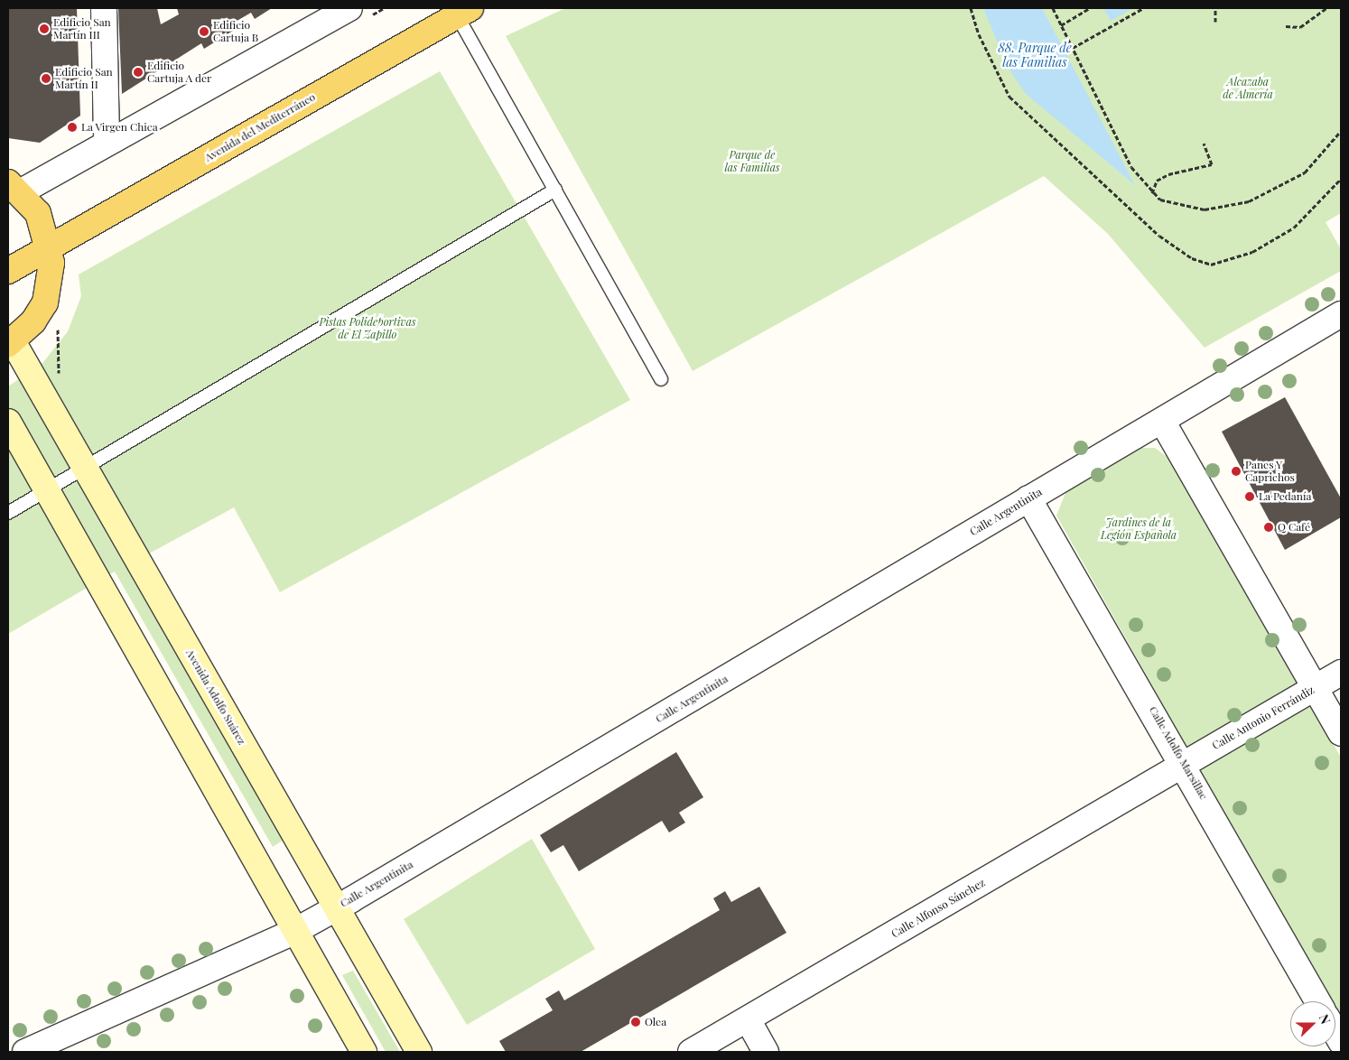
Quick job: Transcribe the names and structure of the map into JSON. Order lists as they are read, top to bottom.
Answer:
{
  "streets": {
    "main road": ["Avenida del Mediterráneo"],
    "street": [
      "Calle Argentinita",
      "Avenida Adolfo Suárez",
      "Calle Antonio Ferrándiz",
      "Calle Adolfo Marsillac",
      "Calle Alfonso Sánchez"
    ]
  },
  "crossings": [
    ["Calle Argentinita", "Avenida Adolfo Suárez"],
    ["Calle Argentinita", "Calle Adolfo Marsillac"],
    ["Calle Antonio Ferrándiz", "Calle Adolfo Marsillac"],
    ["Calle Antonio Ferrándiz", "Calle Alfonso Sánchez"],
    ["Calle Adolfo Marsillac", "Calle Alfonso Sánchez"]
  ],
  "water": ["88. Parque de las Familias"],
  "parks": [
    "Alcazaba de Almería",
    "Parque de las Familias",
    "Pistas Polideportivas de El Zapillo",
    "Jardines de la Legión Española"
  ],
  "places": [
    "Edificio San Martín III",
    "Edificio Cartuja B",
    "Edificio Cartuja A der",
    "Edificio San Martín II",
    "La Virgen Chica",
    "Panes Y Caprichos",
    "La Pedanía",
    "Q Café",
    "Olea"
  ],
  "north": "right"
}
